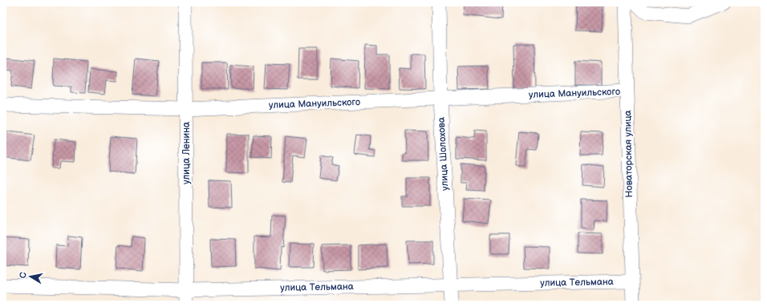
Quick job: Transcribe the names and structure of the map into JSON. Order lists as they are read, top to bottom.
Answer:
{
  "streets": {
    "street": [
      "улица Мануильского",
      "улица Ленина",
      "улица Шолохова",
      "Новаторская улица",
      "улица Тельмана"
    ]
  },
  "crossings": [
    ["улица Мануильского", "улица Ленина"],
    ["улица Мануильского", "улица Шолохова"],
    ["улица Мануильского", "Новаторская улица"],
    ["улица Ленина", "улица Тельмана"],
    ["улица Шолохова", "улица Тельмана"],
    ["Новаторская улица", "улица Тельмана"]
  ],
  "north": "left"
}
